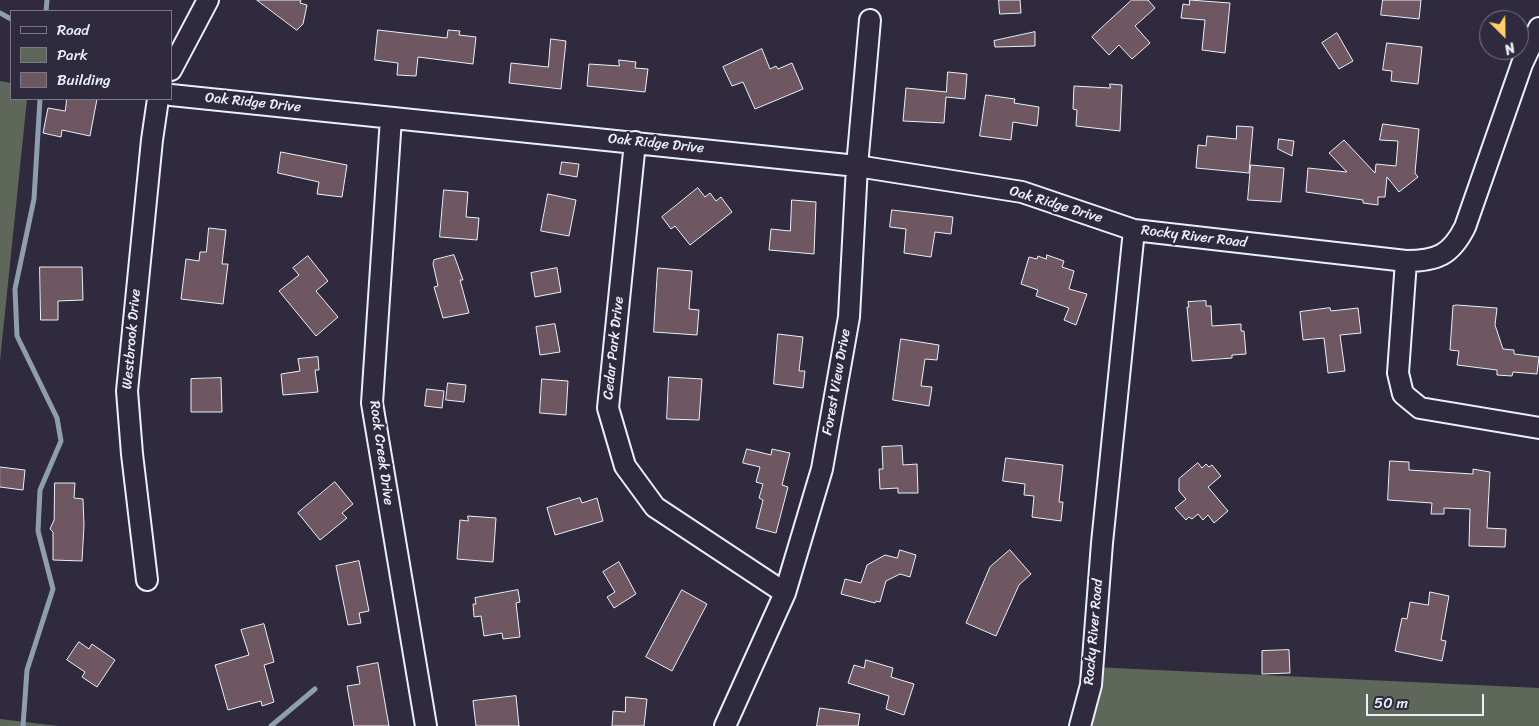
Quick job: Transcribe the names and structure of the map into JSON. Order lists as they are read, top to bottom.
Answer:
{
  "streets": {
    "street": [
      "Oak Ridge Drive",
      "Rocky River Road",
      "Westbrook Drive",
      "Cedar Park Drive",
      "Forest View Drive",
      "Rock Creek Drive"
    ]
  },
  "crossings": [
    ["Oak Ridge Drive", "Rocky River Road"],
    ["Oak Ridge Drive", "Cedar Park Drive"],
    ["Oak Ridge Drive", "Forest View Drive"],
    ["Oak Ridge Drive", "Rock Creek Drive"],
    ["Cedar Park Drive", "Forest View Drive"]
  ],
  "legend": ["Road", "Park", "Building"],
  "scale_bar": "50 m",
  "north": "bottom right"
}
